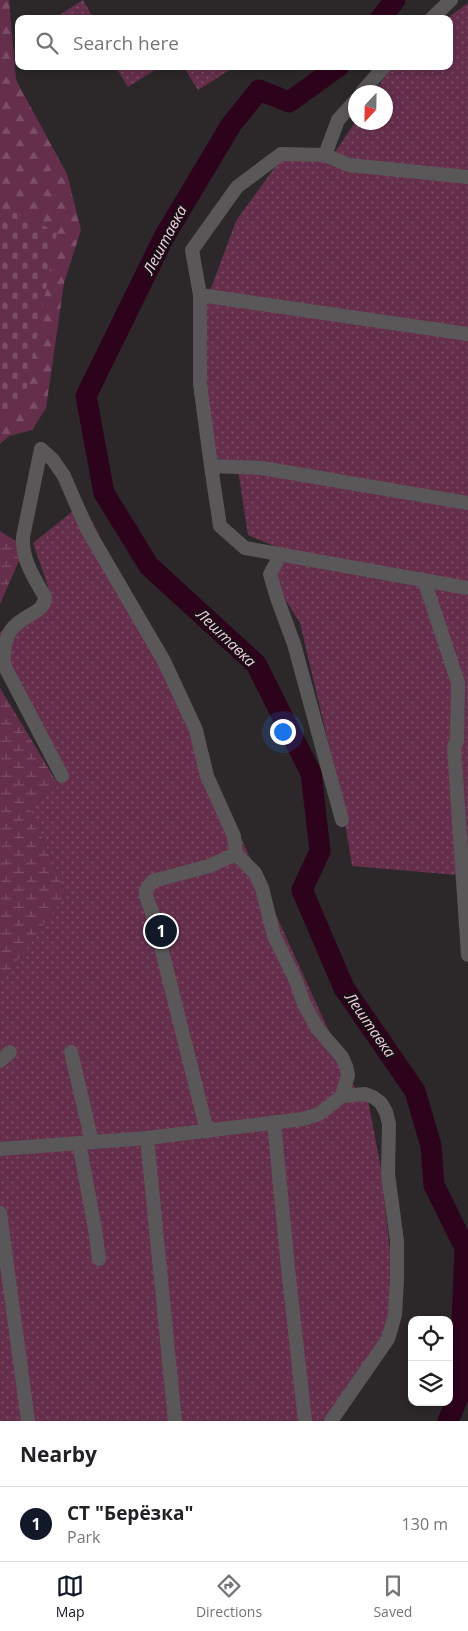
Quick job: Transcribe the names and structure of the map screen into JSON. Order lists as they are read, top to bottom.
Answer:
{
  "water": ["Лештавка"],
  "north": "bottom",
  "page": {
    "search": "Search here",
    "pins": "1",
    "heading": "Nearby",
    "list": [
      {
        "mark": "1",
        "name": "СТ \"Берёзка\"",
        "note": "Park",
        "value": "130 m"
      }
    ],
    "nav": ["Map", "Directions", "Saved"]
  }
}
